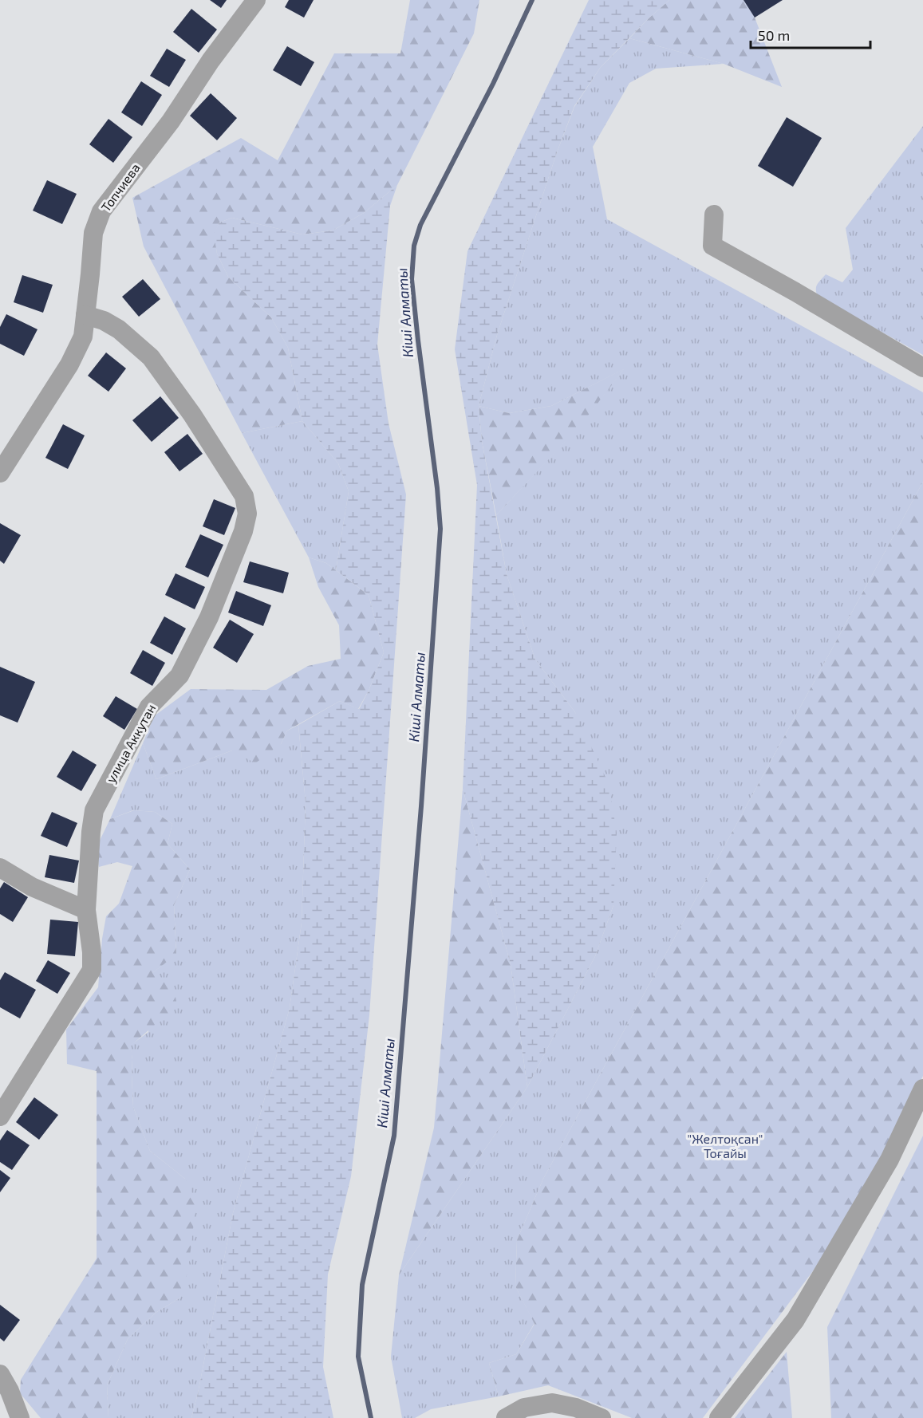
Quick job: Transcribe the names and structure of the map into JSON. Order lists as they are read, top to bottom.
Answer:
{
  "streets": {
    "street": ["Топчиева", "улица Аккутан"]
  },
  "crossings": [
    ["Топчиева", "улица Аккутан"]
  ],
  "water": ["Кіші Алматы"],
  "parks": ["\"Желтоқсан\" Тоғайы"],
  "scale_bar": "50 m"
}
